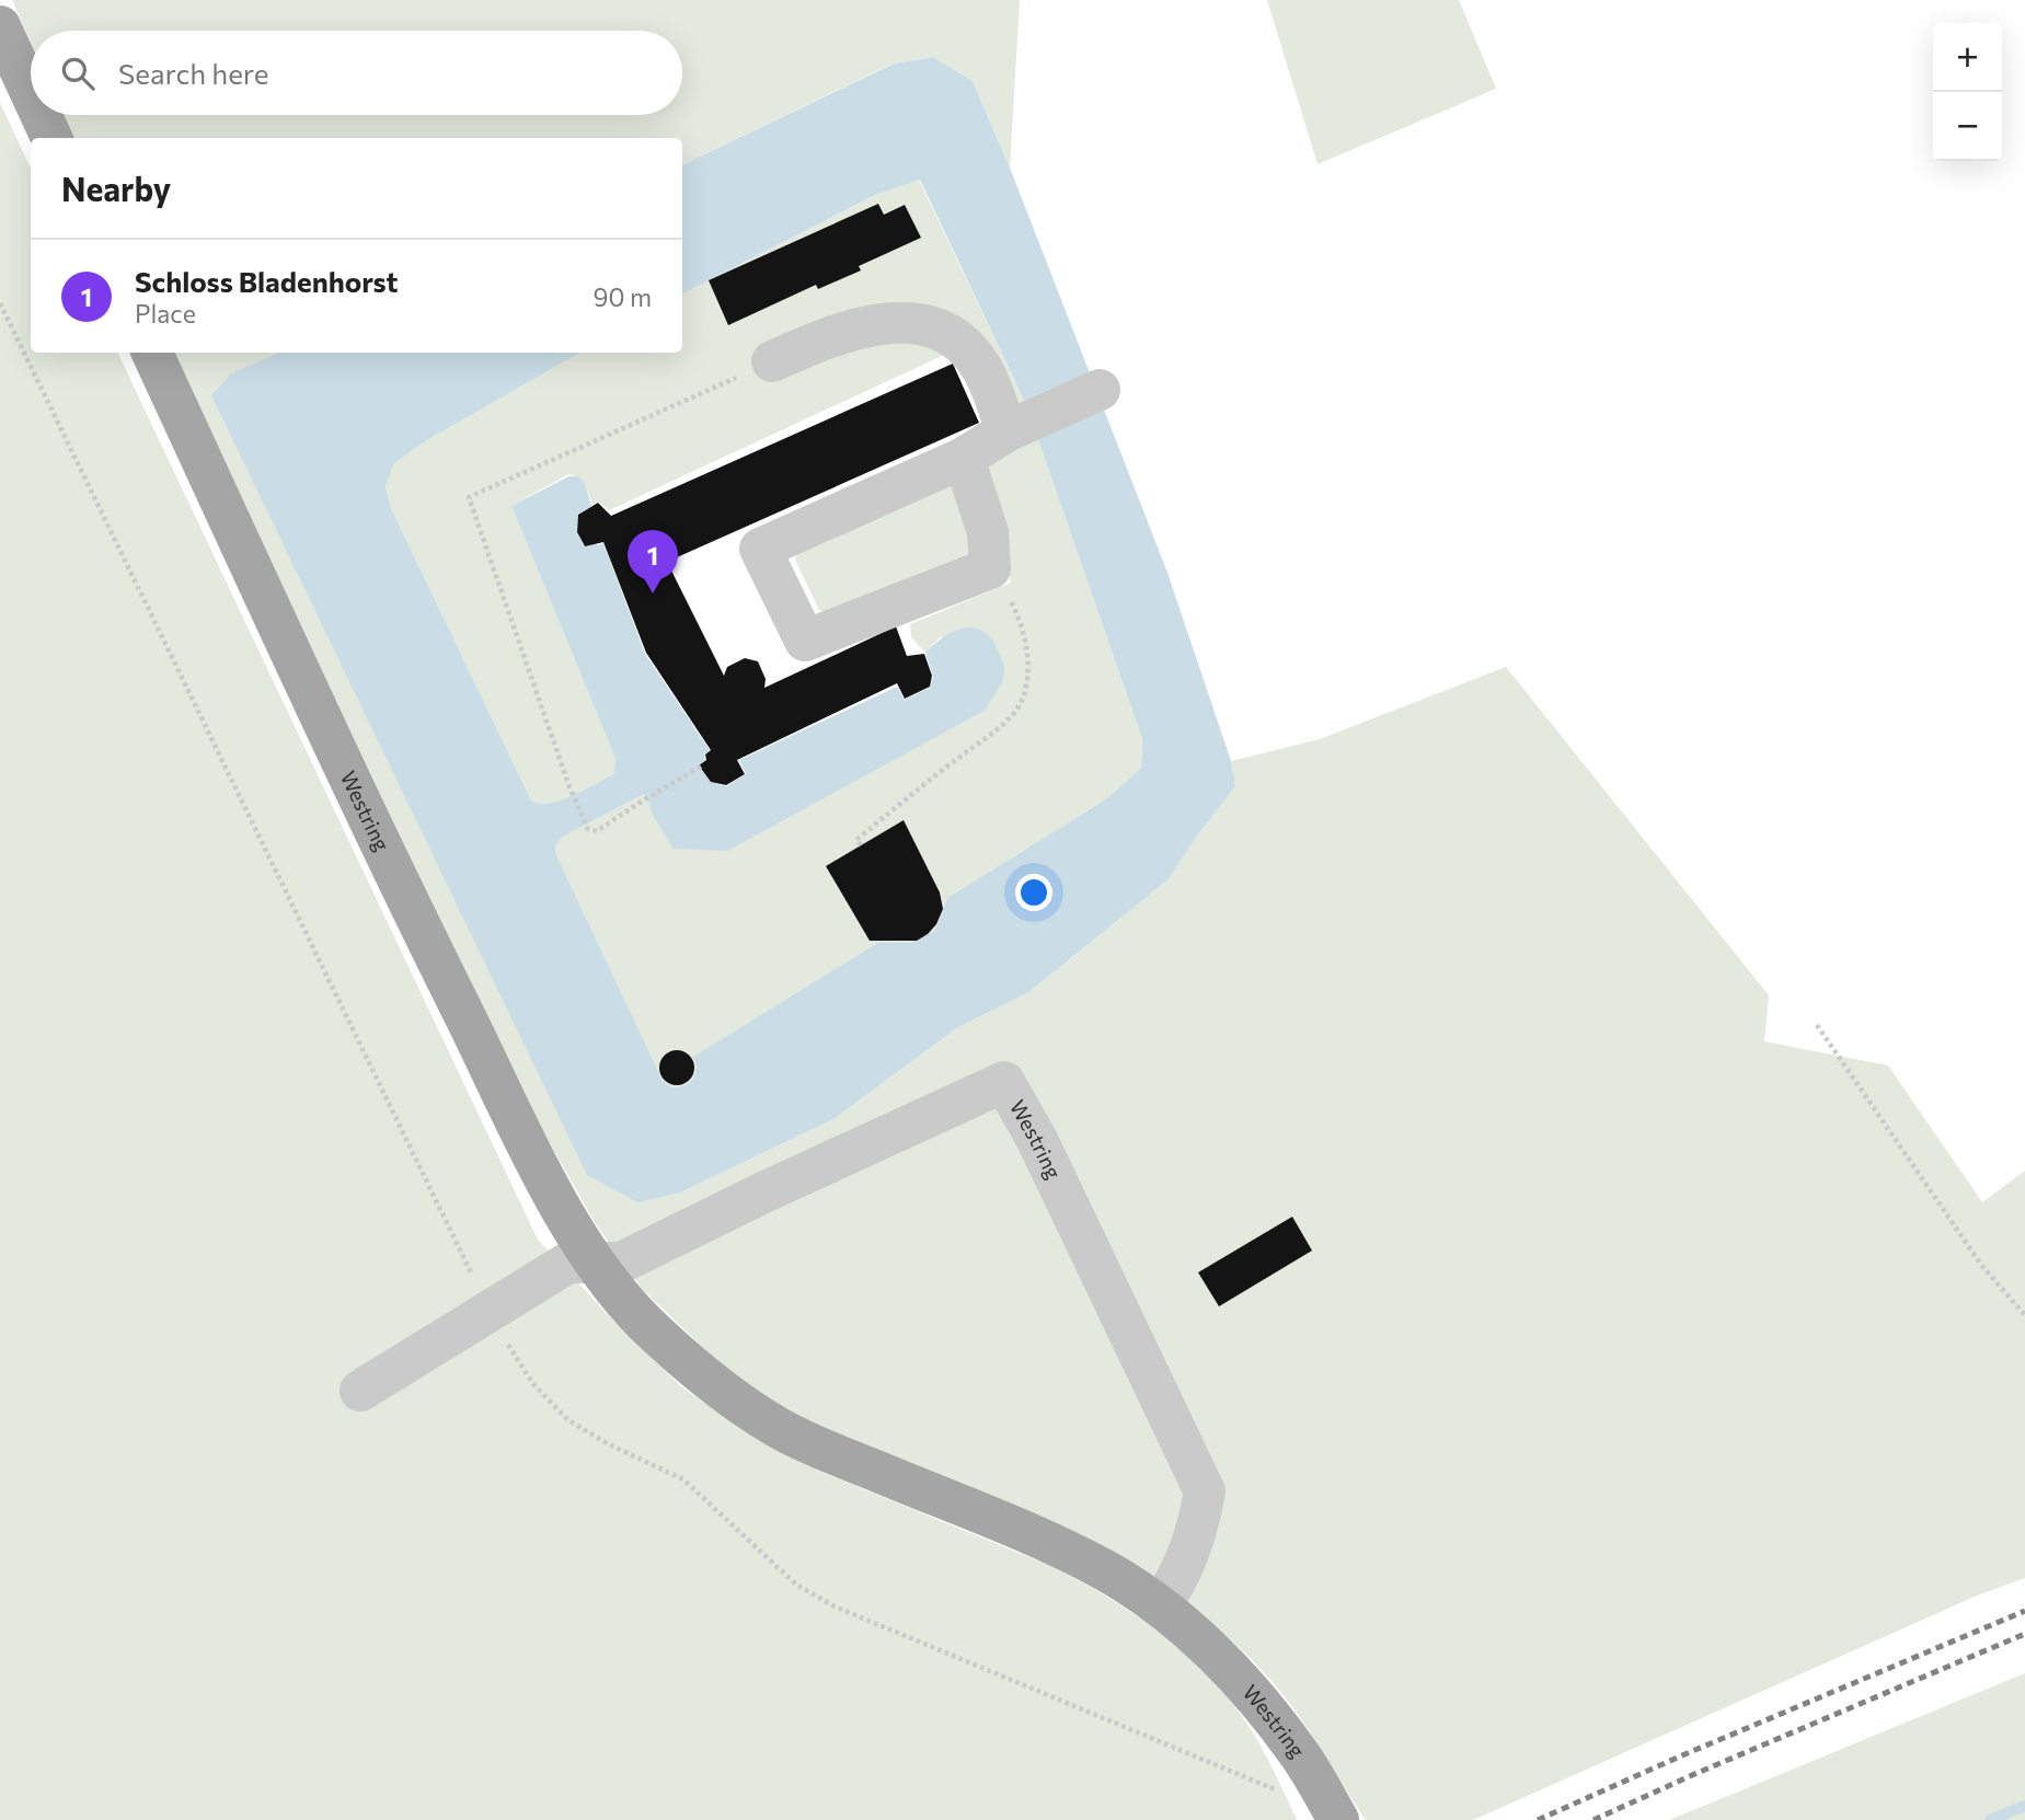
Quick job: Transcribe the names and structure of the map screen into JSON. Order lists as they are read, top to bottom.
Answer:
{
  "streets": {
    "main road": ["Westring"]
  },
  "page": {
    "map_buttons": ["+", "−"],
    "search": "Search here",
    "heading": "Nearby",
    "list": [
      {
        "mark": "1",
        "name": "Schloss Bladenhorst",
        "note": "Place",
        "value": "90 m"
      }
    ],
    "pins": "1"
  }
}
